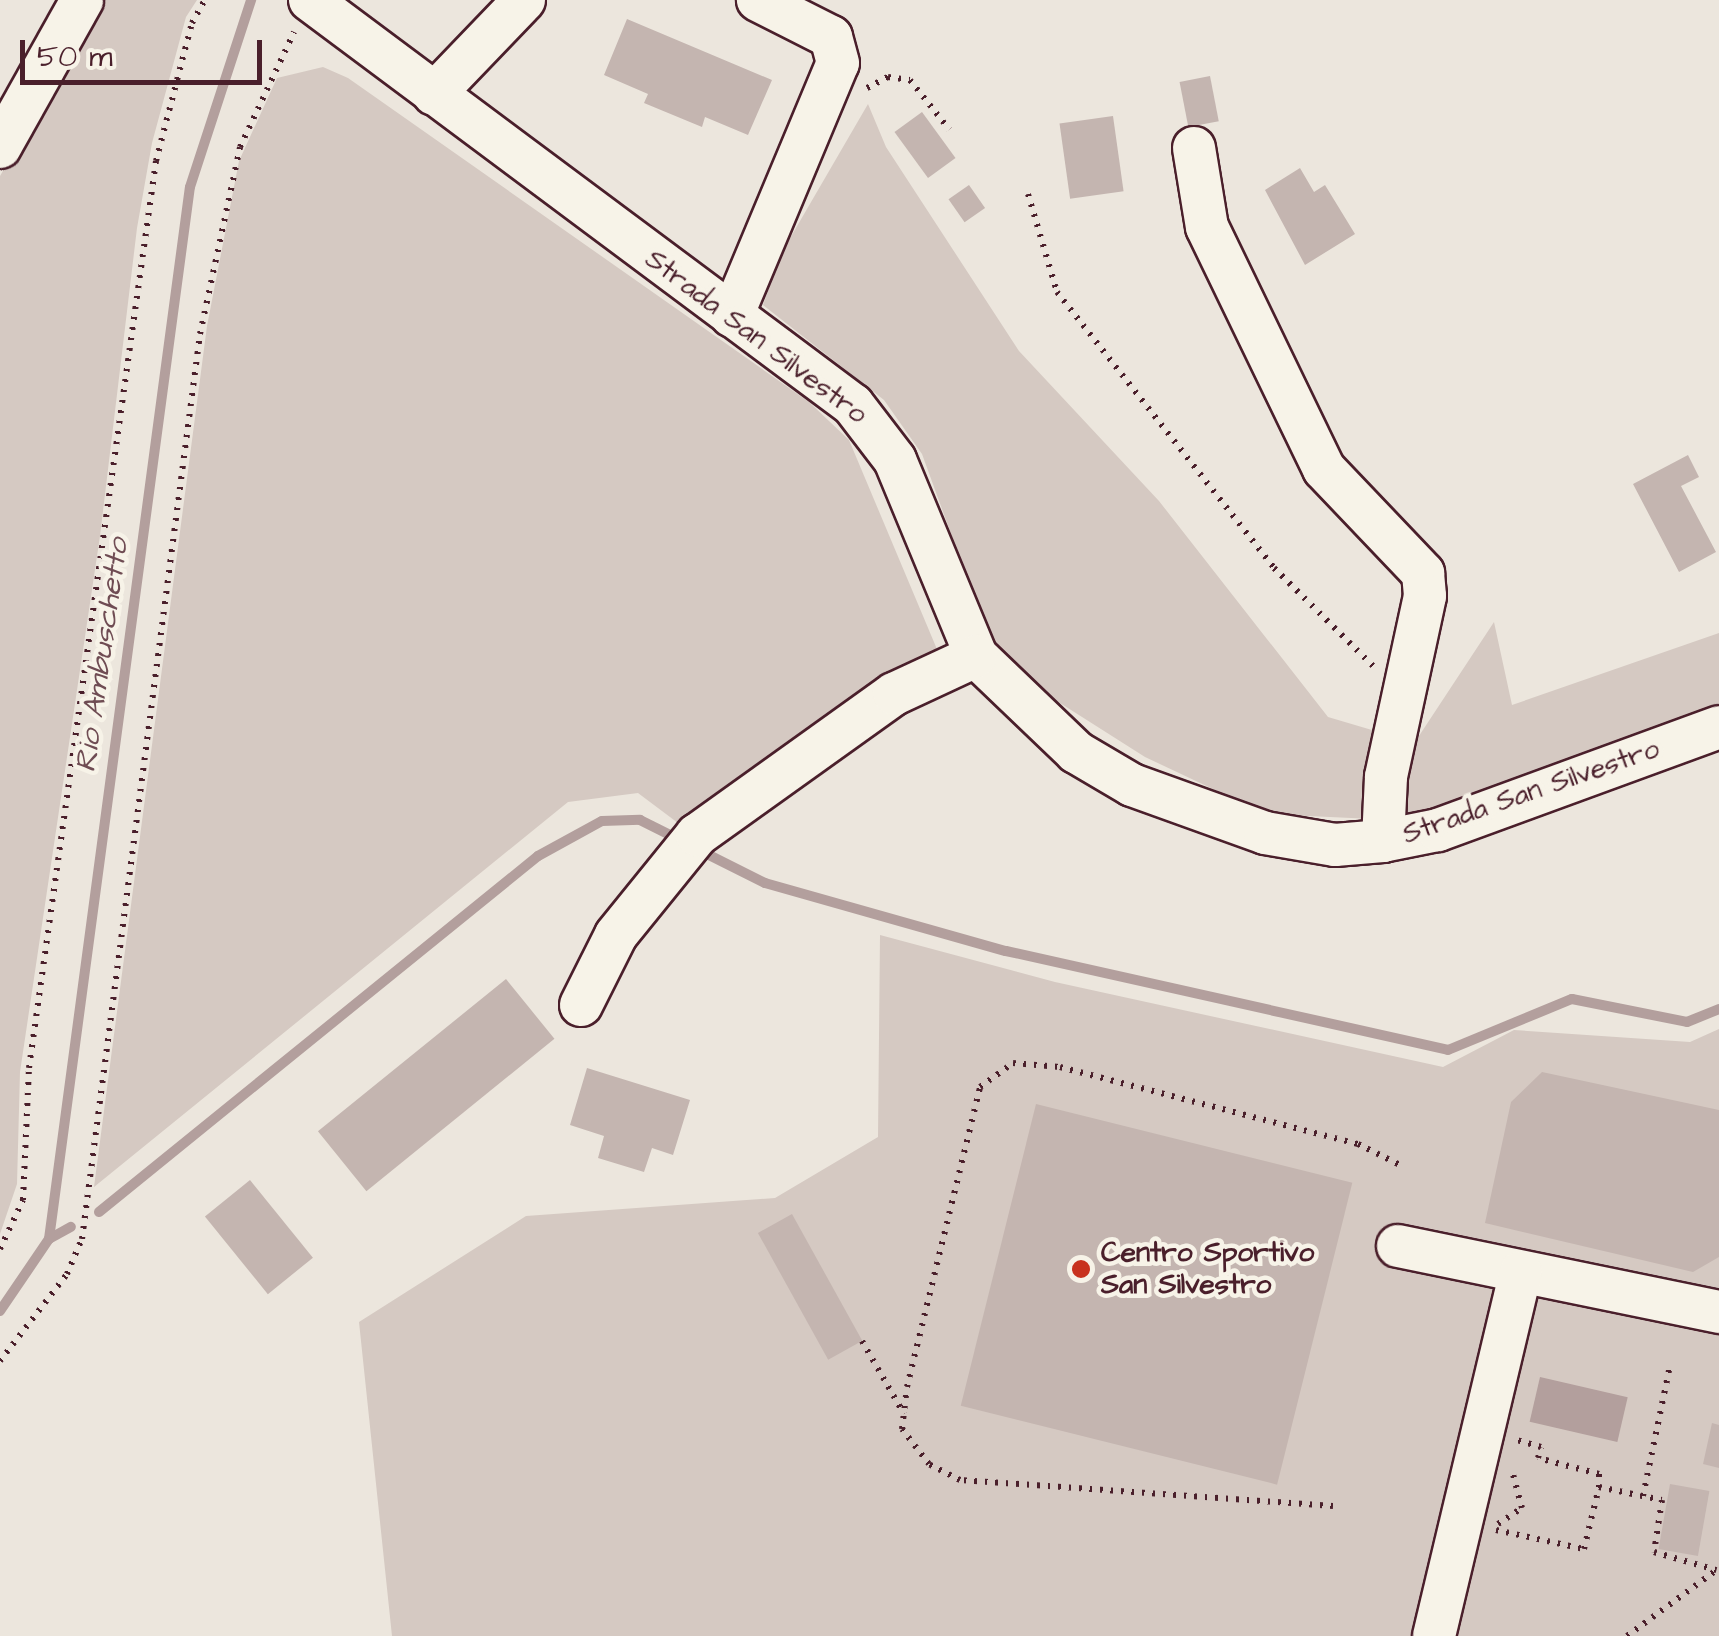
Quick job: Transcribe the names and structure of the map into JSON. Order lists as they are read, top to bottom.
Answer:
{
  "streets": {
    "street": ["Strada San Silvestro"]
  },
  "water": ["Rio Ambuschetto"],
  "places": ["Centro Sportivo San Silvestro"],
  "scale_bar": "50 m"
}
